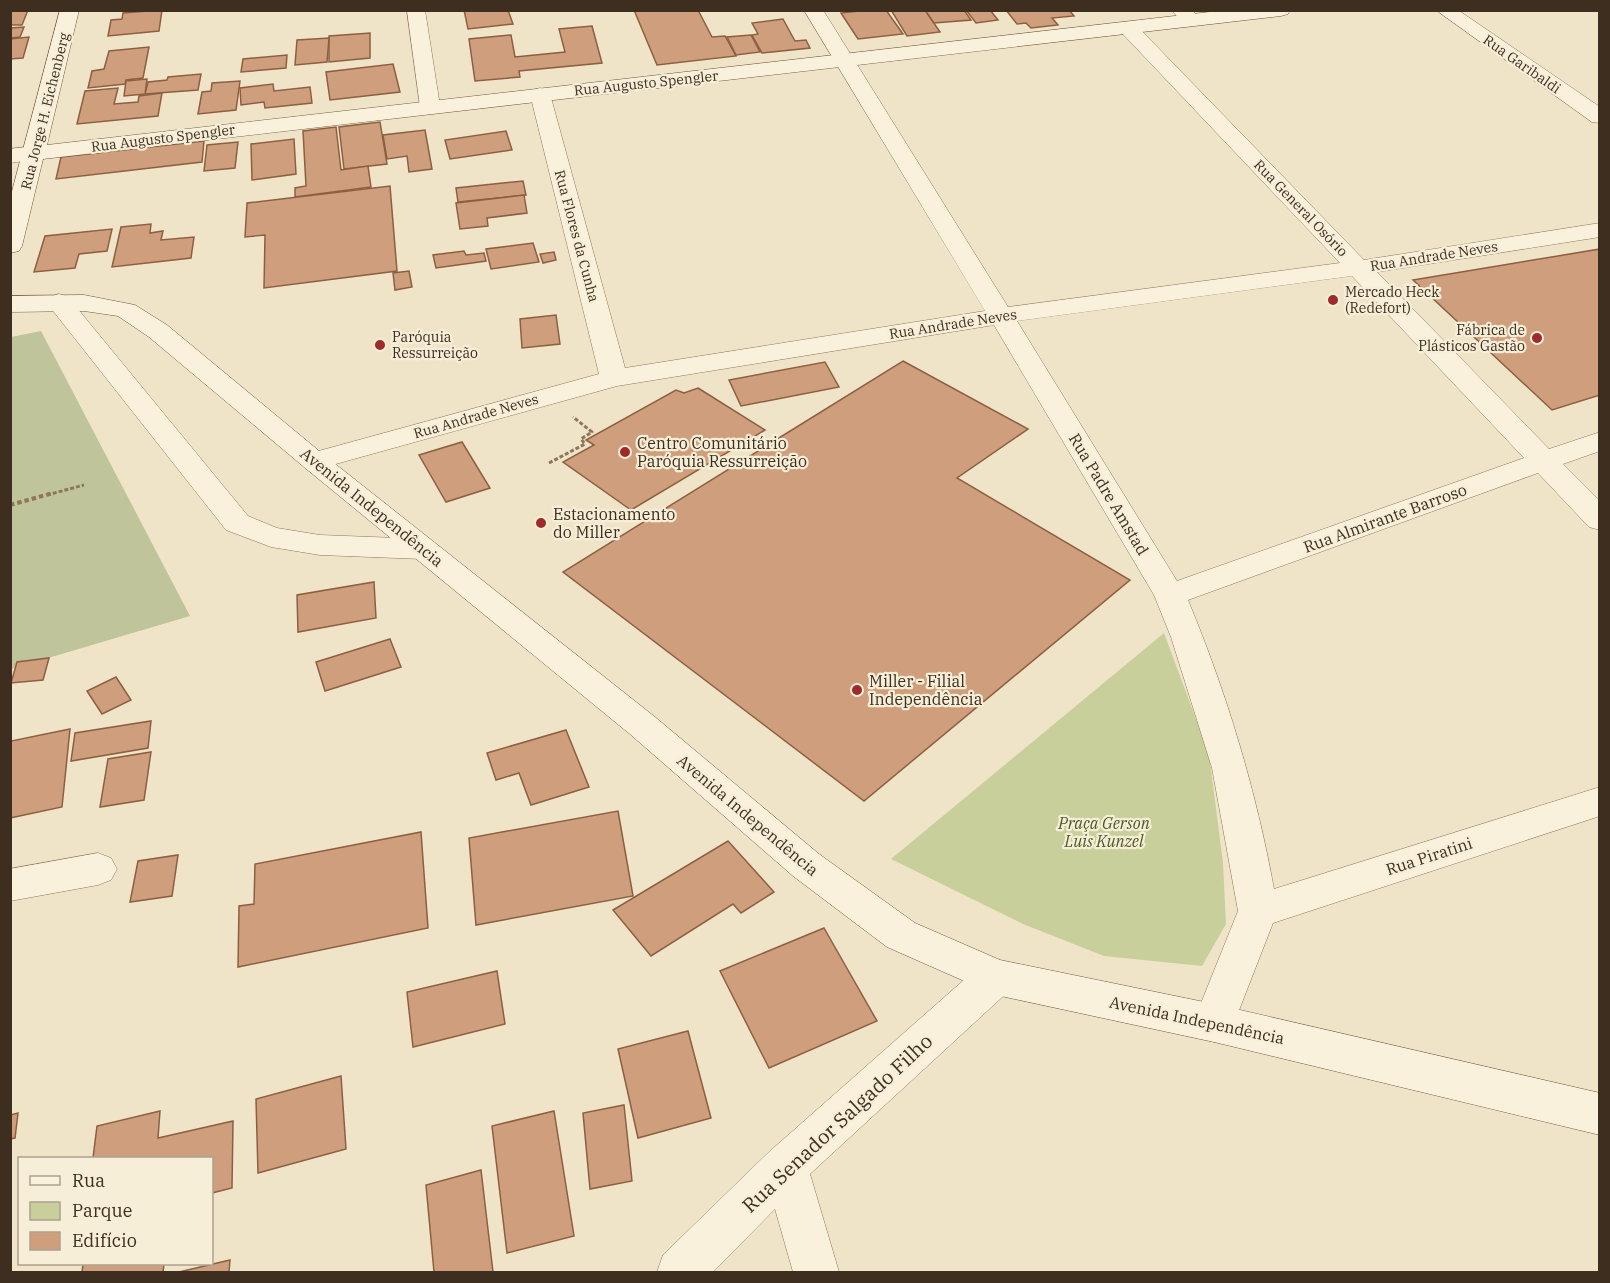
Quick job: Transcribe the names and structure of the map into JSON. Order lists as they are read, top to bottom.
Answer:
{
  "streets": {
    "street": [
      "Rua Garibaldi",
      "Rua Augusto Spengler",
      "Rua Jorge H. Eichenberg",
      "Rua General Osório",
      "Rua Flores da Cunha",
      "Rua Andrade Neves",
      "Rua Padre Amstad",
      "Avenida Independência",
      "Rua Almirante Barroso",
      "Rua Piratini",
      "Rua Senador Salgado Filho"
    ]
  },
  "crossings": [
    ["Rua Augusto Spengler", "Rua Jorge H. Eichenberg"],
    ["Rua Augusto Spengler", "Rua General Osório"],
    ["Rua Augusto Spengler", "Rua Flores da Cunha"],
    ["Rua Augusto Spengler", "Rua Padre Amstad"],
    ["Rua General Osório", "Rua Andrade Neves"],
    ["Rua General Osório", "Rua Almirante Barroso"],
    ["Rua Flores da Cunha", "Rua Andrade Neves"],
    ["Rua Andrade Neves", "Rua Padre Amstad"],
    ["Rua Andrade Neves", "Avenida Independência"],
    ["Rua Padre Amstad", "Rua Almirante Barroso"],
    ["Rua Padre Amstad", "Rua Piratini"],
    ["Avenida Independência", "Rua Senador Salgado Filho"]
  ],
  "parks": ["Praça Gerson Luis Kunzel"],
  "places": [
    "Mercado Heck (Redefort)",
    "Fábrica de Plásticos Gastão",
    "Paróquia Ressurreição",
    "Centro Comunitário Paróquia Ressurreição",
    "Estacionamento do Miller",
    "Miller - Filial Independência"
  ],
  "legend": ["Rua", "Parque", "Edifício"]
}
